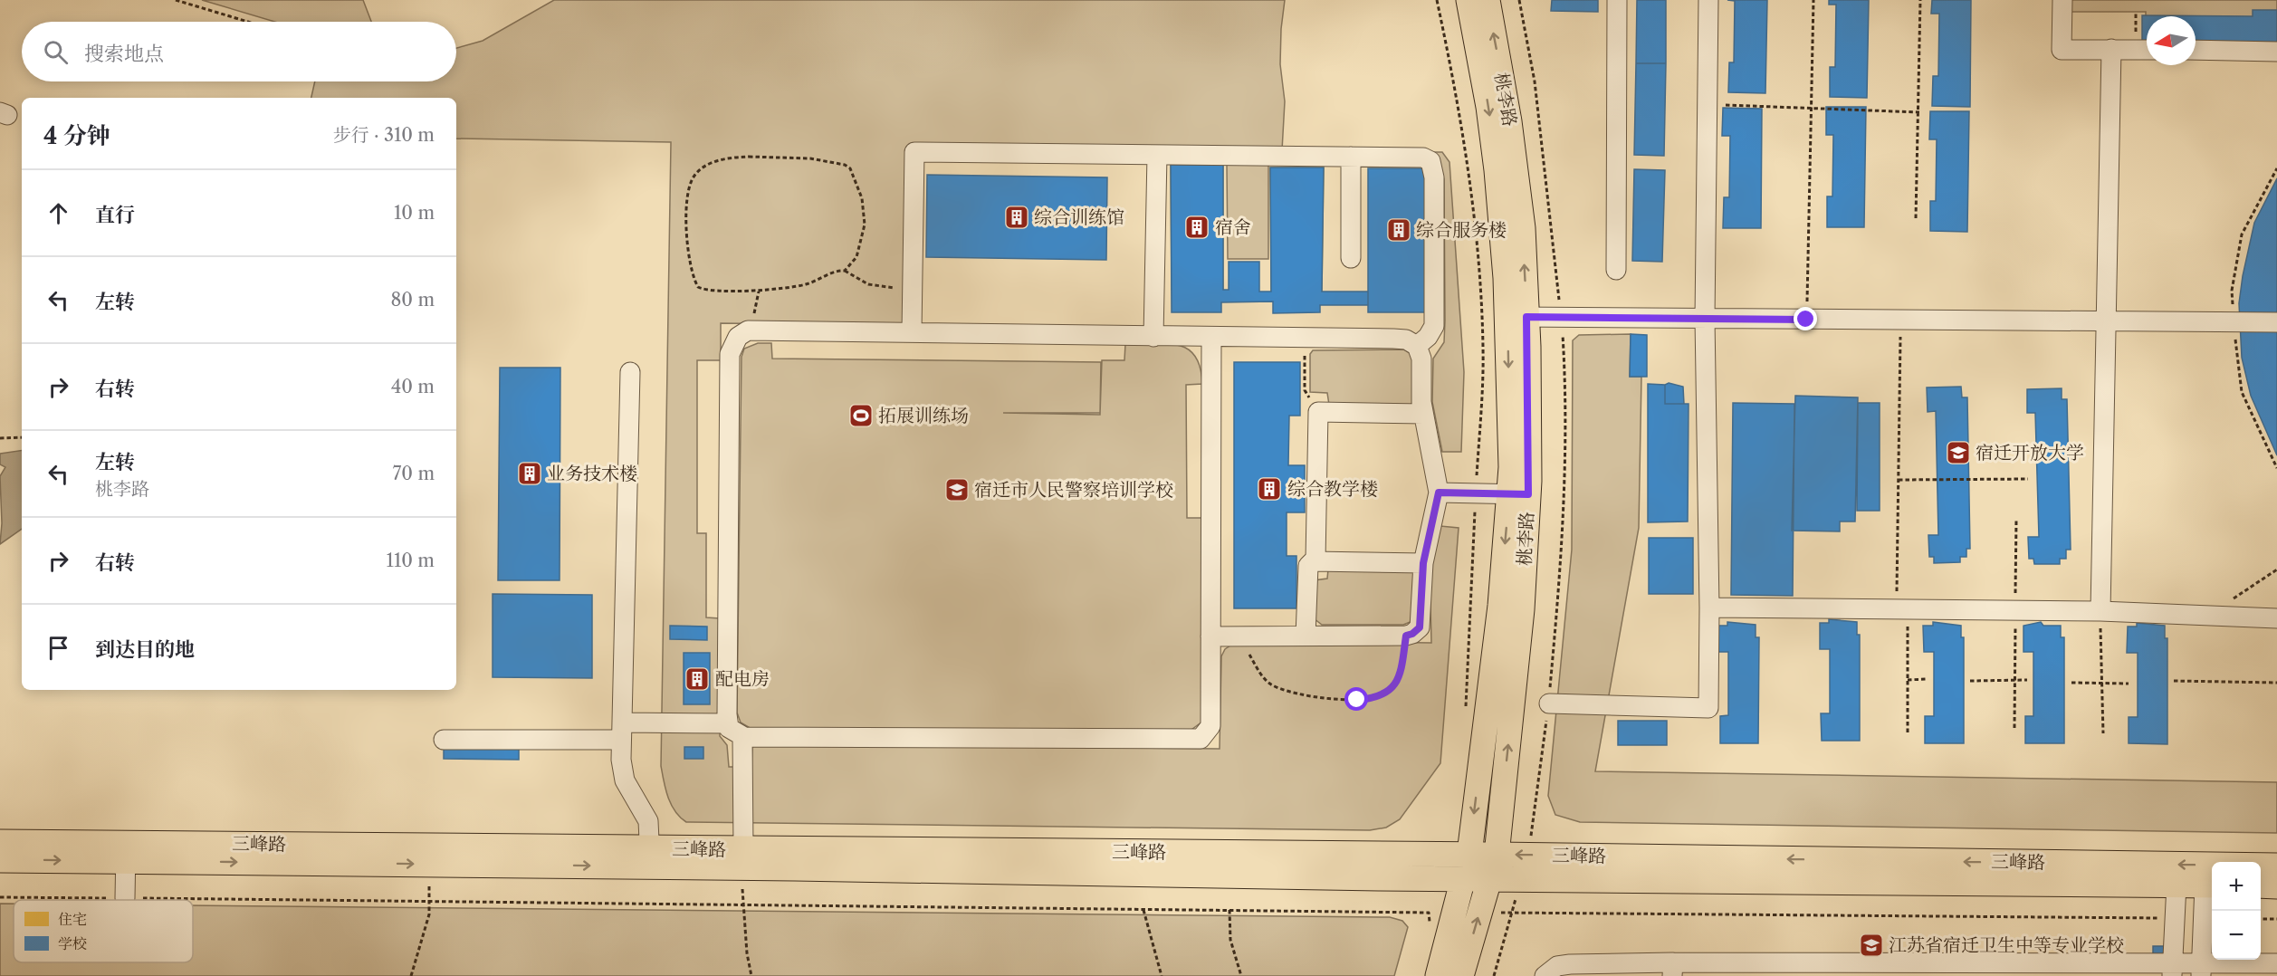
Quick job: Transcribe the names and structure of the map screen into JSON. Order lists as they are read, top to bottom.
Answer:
{
  "streets": {
    "main road": ["桃李路", "三峰路"]
  },
  "crossings": [
    ["桃李路", "三峰路"]
  ],
  "places": {
    "building": [
      "综合训练馆",
      "宿舍",
      "综合服务楼",
      "业务技术楼",
      "综合教学楼",
      "配电房"
    ],
    "sports": ["拓展训练场"],
    "school or university": ["宿迁开放大学", "宿迁市人民警察培训学校", "江苏省宿迁卫生中等专业学校"]
  },
  "legend": ["住宅", "学校"],
  "north": "left",
  "page": {
    "search": "搜索地点",
    "heading": ["4 分钟", "步行 · 310 m"],
    "list": [
      ["直行", "10 m"],
      ["左转", "80 m"],
      ["右转", "40 m"],
      ["左转", "桃李路", "70 m"],
      ["右转", "110 m"],
      "到达目的地"
    ],
    "map_buttons": ["+", "−"]
  }
}
